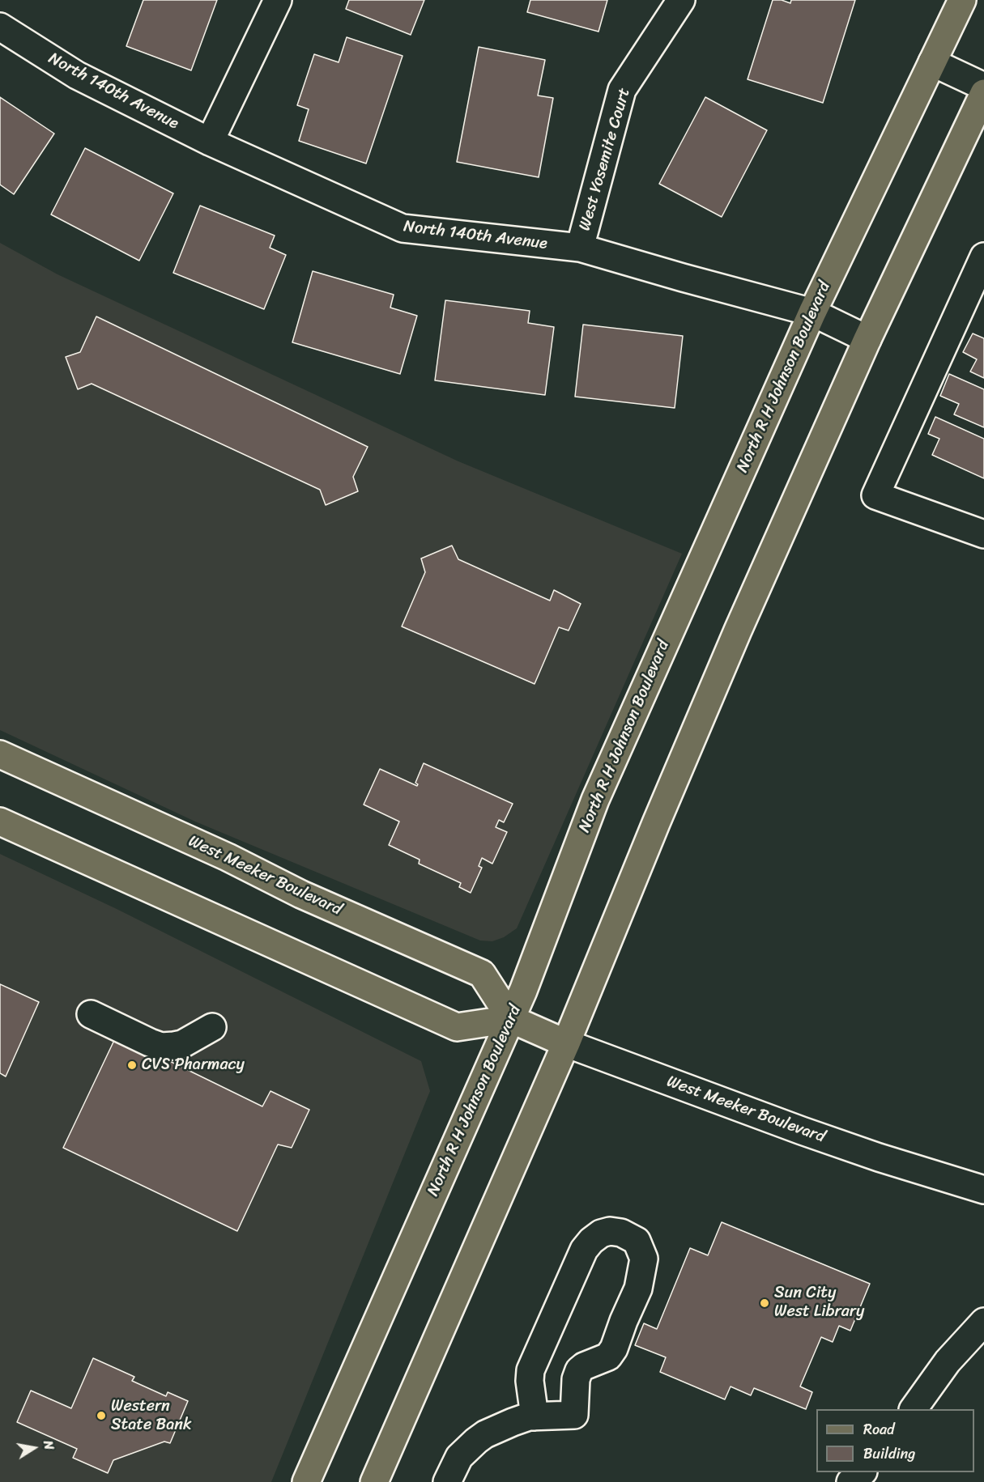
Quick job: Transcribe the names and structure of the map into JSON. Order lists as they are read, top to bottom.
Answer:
{
  "streets": {
    "main road": ["North R H Johnson Boulevard", "West Meeker Boulevard"],
    "street": ["North 140th Avenue", "West Yosemite Court"]
  },
  "crossings": [
    ["North 140th Avenue", "West Yosemite Court"],
    ["North 140th Avenue", "North R H Johnson Boulevard"],
    ["North R H Johnson Boulevard", "West Meeker Boulevard"]
  ],
  "places": ["CVS Pharmacy", "Sun City West Library", "Western State Bank"],
  "legend": ["Road", "Building"],
  "north": "right"
}
